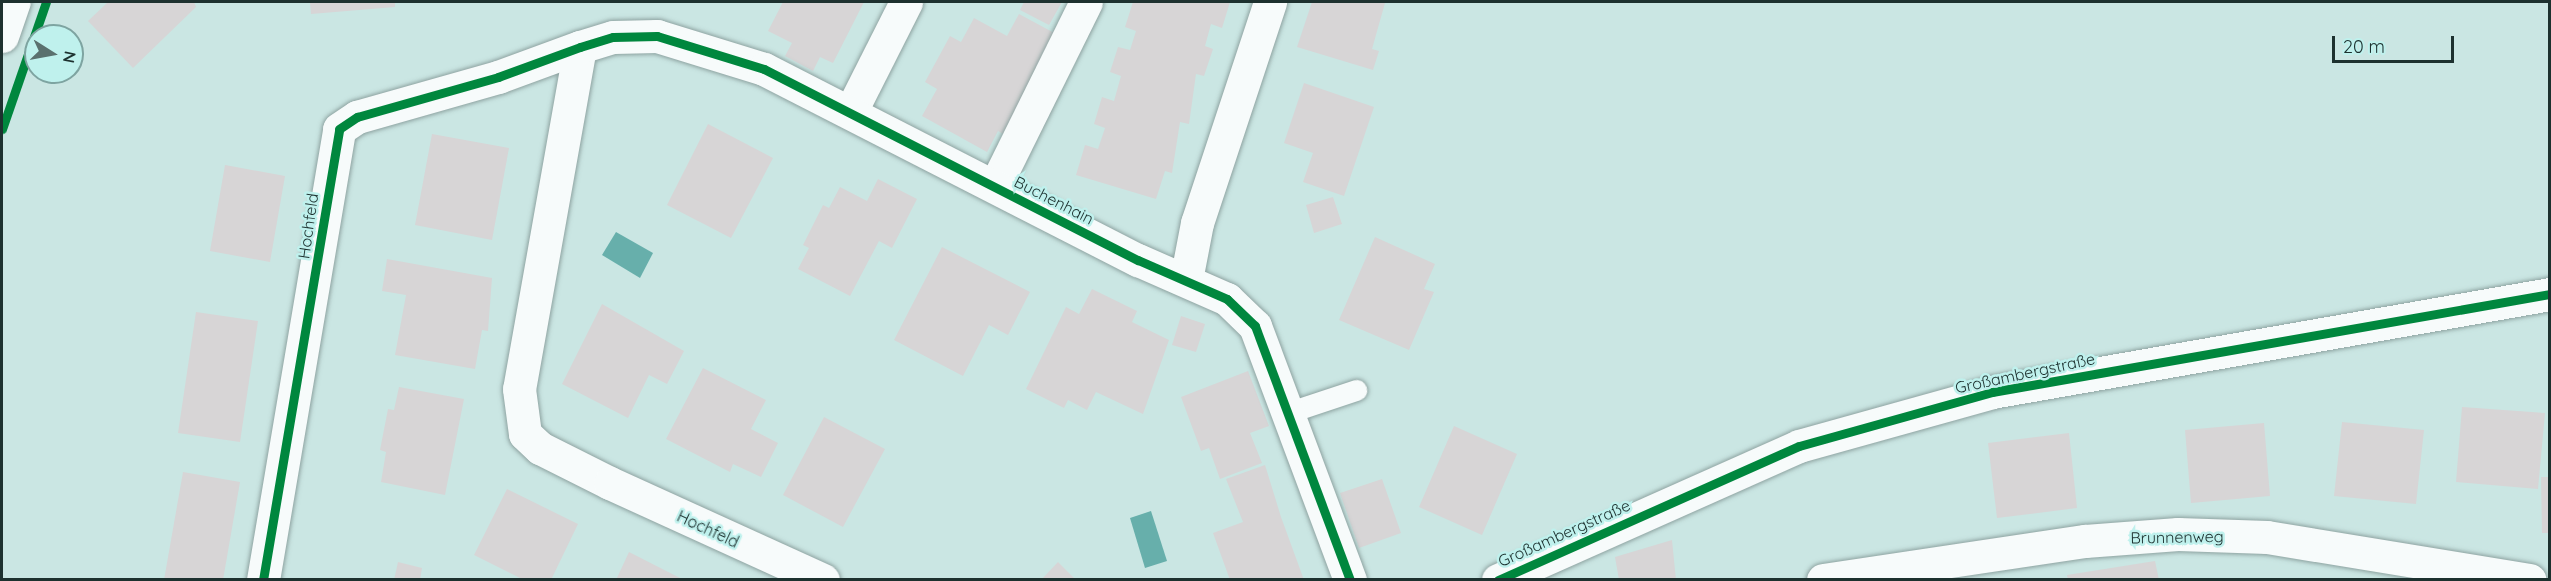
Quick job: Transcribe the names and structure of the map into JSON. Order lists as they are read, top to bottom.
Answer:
{
  "streets": {
    "street": [
      "Buchenhain",
      "Hochfeld",
      "Großambergstraße",
      "Brunnenweg"
    ]
  },
  "crossings": [
    ["Buchenhain", "Hochfeld"]
  ],
  "scale_bar": "20 m",
  "north": "right"
}
